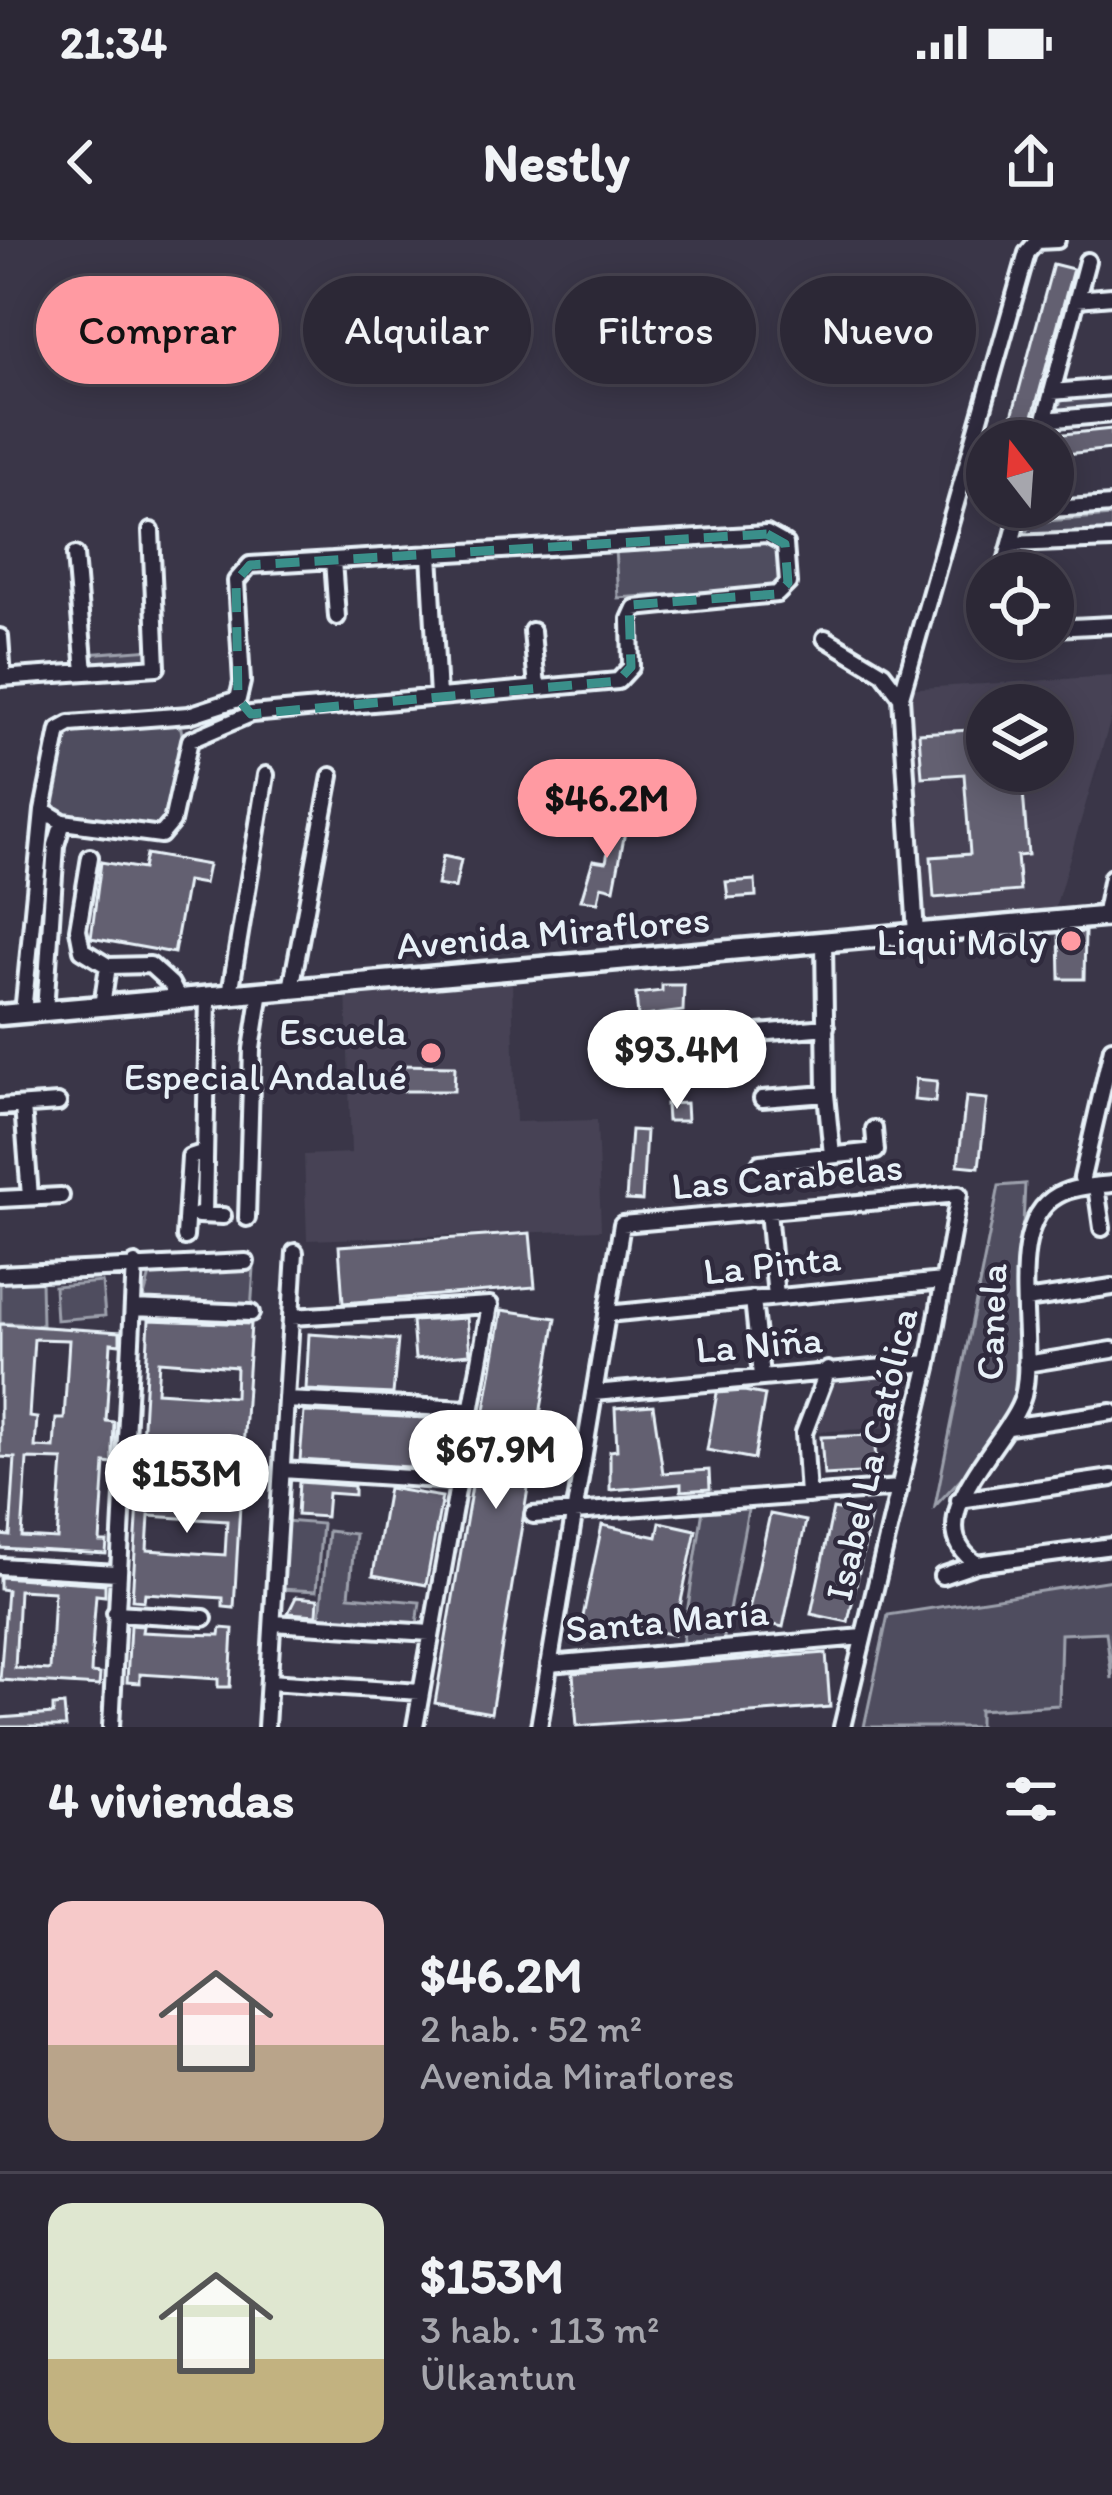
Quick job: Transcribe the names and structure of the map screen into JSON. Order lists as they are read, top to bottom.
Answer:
{
  "streets": {
    "main road": ["Avenida Miraflores"],
    "street": [
      "Las Carabelas",
      "La Pinta",
      "Canela",
      "La Niña",
      "Isabel La Católica",
      "Santa María"
    ]
  },
  "crossings": [
    ["Las Carabelas", "La Pinta"],
    ["Las Carabelas", "Isabel La Católica"],
    ["La Pinta", "Isabel La Católica"],
    ["La Niña", "Isabel La Católica"],
    ["Isabel La Católica", "Santa María"]
  ],
  "places": ["Liqui Moly", "Escuela Especial Andalué"],
  "north": "top",
  "page": {
    "status": "21:34",
    "header": "Nestly",
    "chip": [
      "Comprar",
      "Alquilar",
      "Filtros",
      "Nuevo"
    ],
    "price": [
      "$46.2M",
      "$93.4M",
      "$67.9M",
      "$153M"
    ],
    "heading": "4 viviendas",
    "list": [
      {
        "name": "$46.2M",
        "note": "2 hab. · 52 m² · Avenida Miraflores"
      },
      {
        "name": "$153M",
        "note": "3 hab. · 113 m² · Ülkantun"
      }
    ]
  }
}
